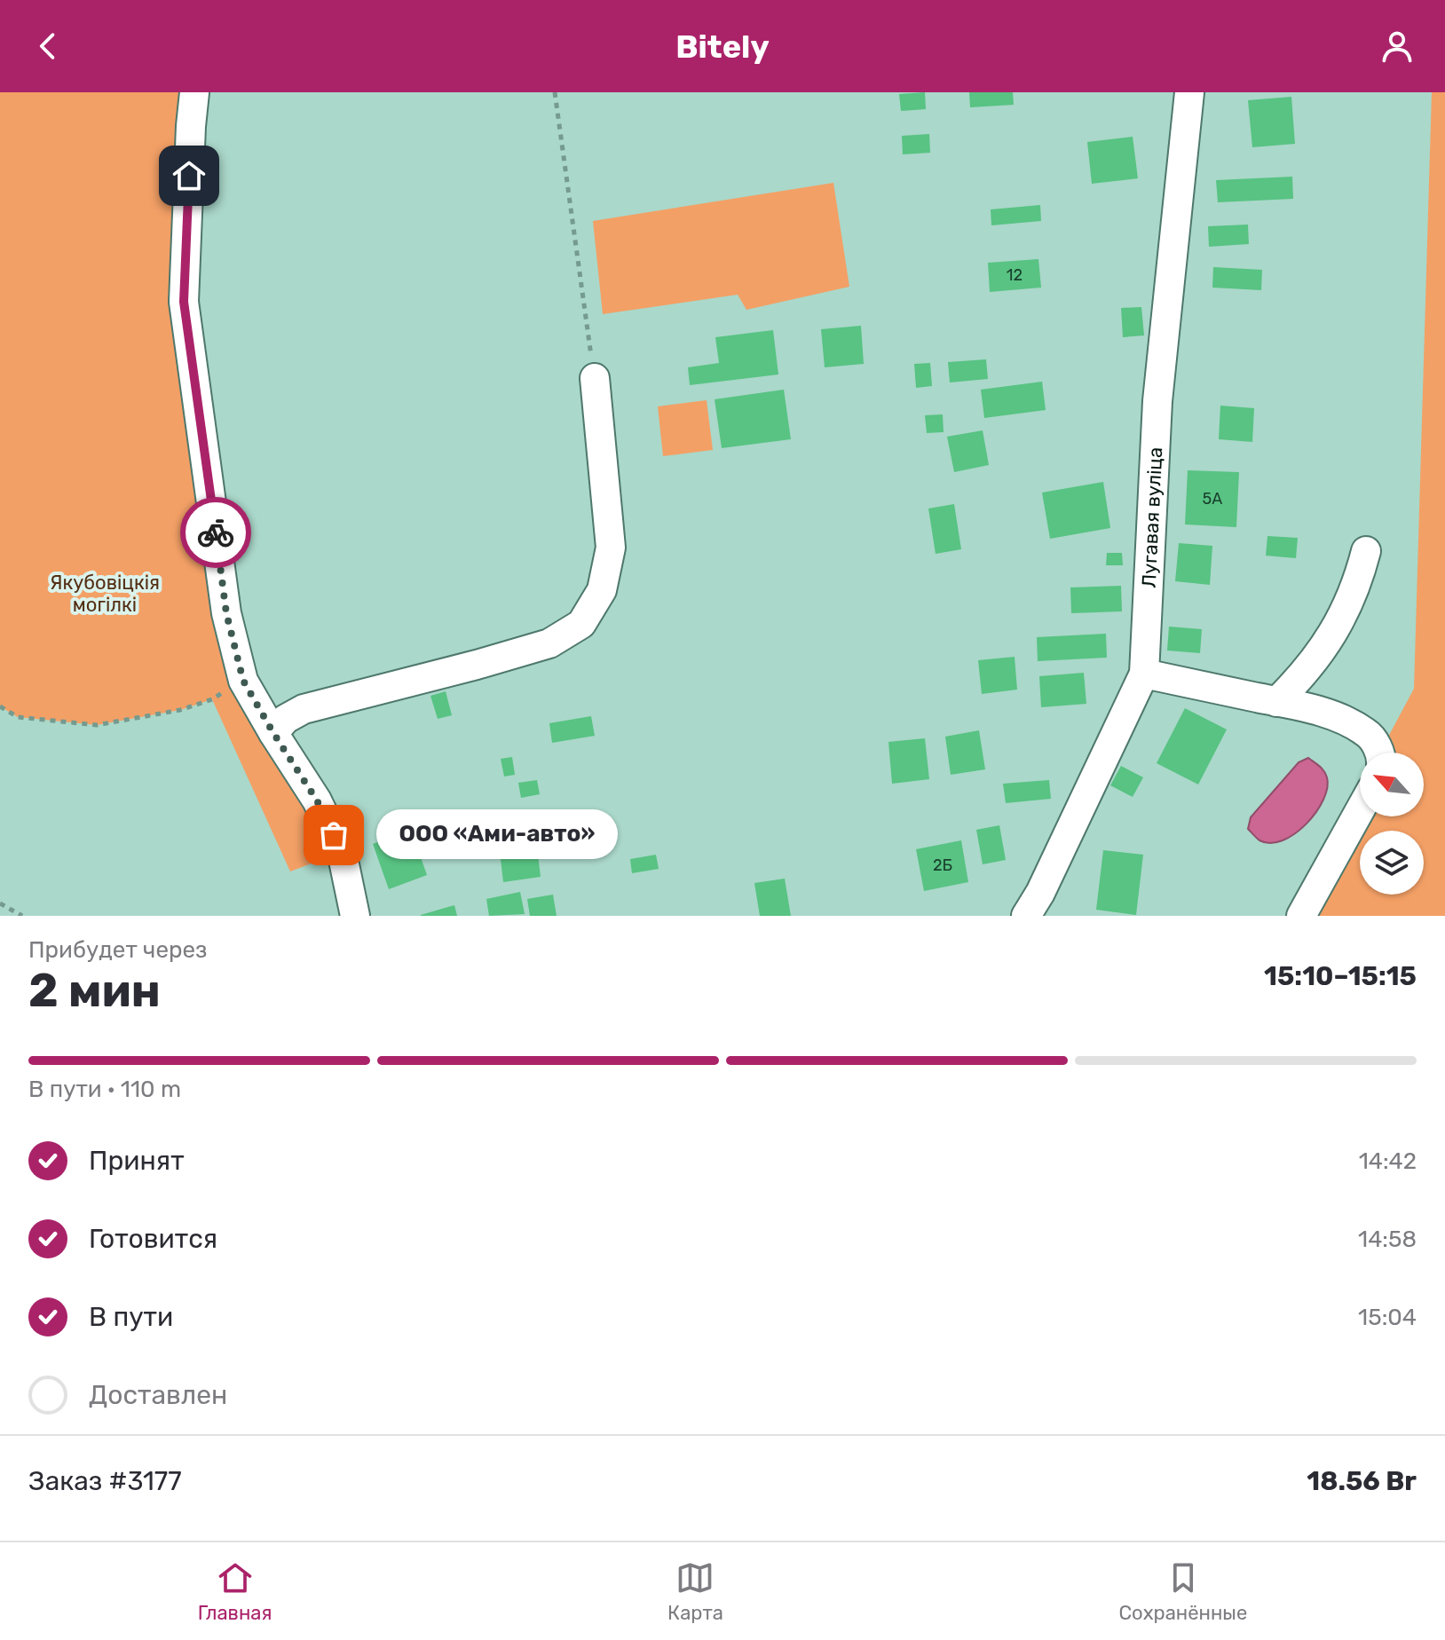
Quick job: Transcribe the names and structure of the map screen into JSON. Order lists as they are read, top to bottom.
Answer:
{
  "streets": {
    "street": ["Лугавая вуліца"]
  },
  "parks": ["Якубовіцкія могілкі"],
  "places": ["ООО «Ами-авто»"],
  "house_numbers": ["12", "5А", "2Б"],
  "north": "top left",
  "page": {
    "header": "Bitely",
    "bubble": "ООО «Ами-авто»",
    "heading": ["2 мин", "Прибудет через", "15:10–15:15"],
    "panel": ["Заказ #3177", "18.56 Br"],
    "bar": "В пути · 110 m",
    "list": [
      ["Принят", "14:42"],
      ["Готовится", "14:58"],
      ["В пути", "15:04"],
      "Доставлен"
    ],
    "tabs": ["Главная", "Карта", "Сохранённые"]
  }
}
